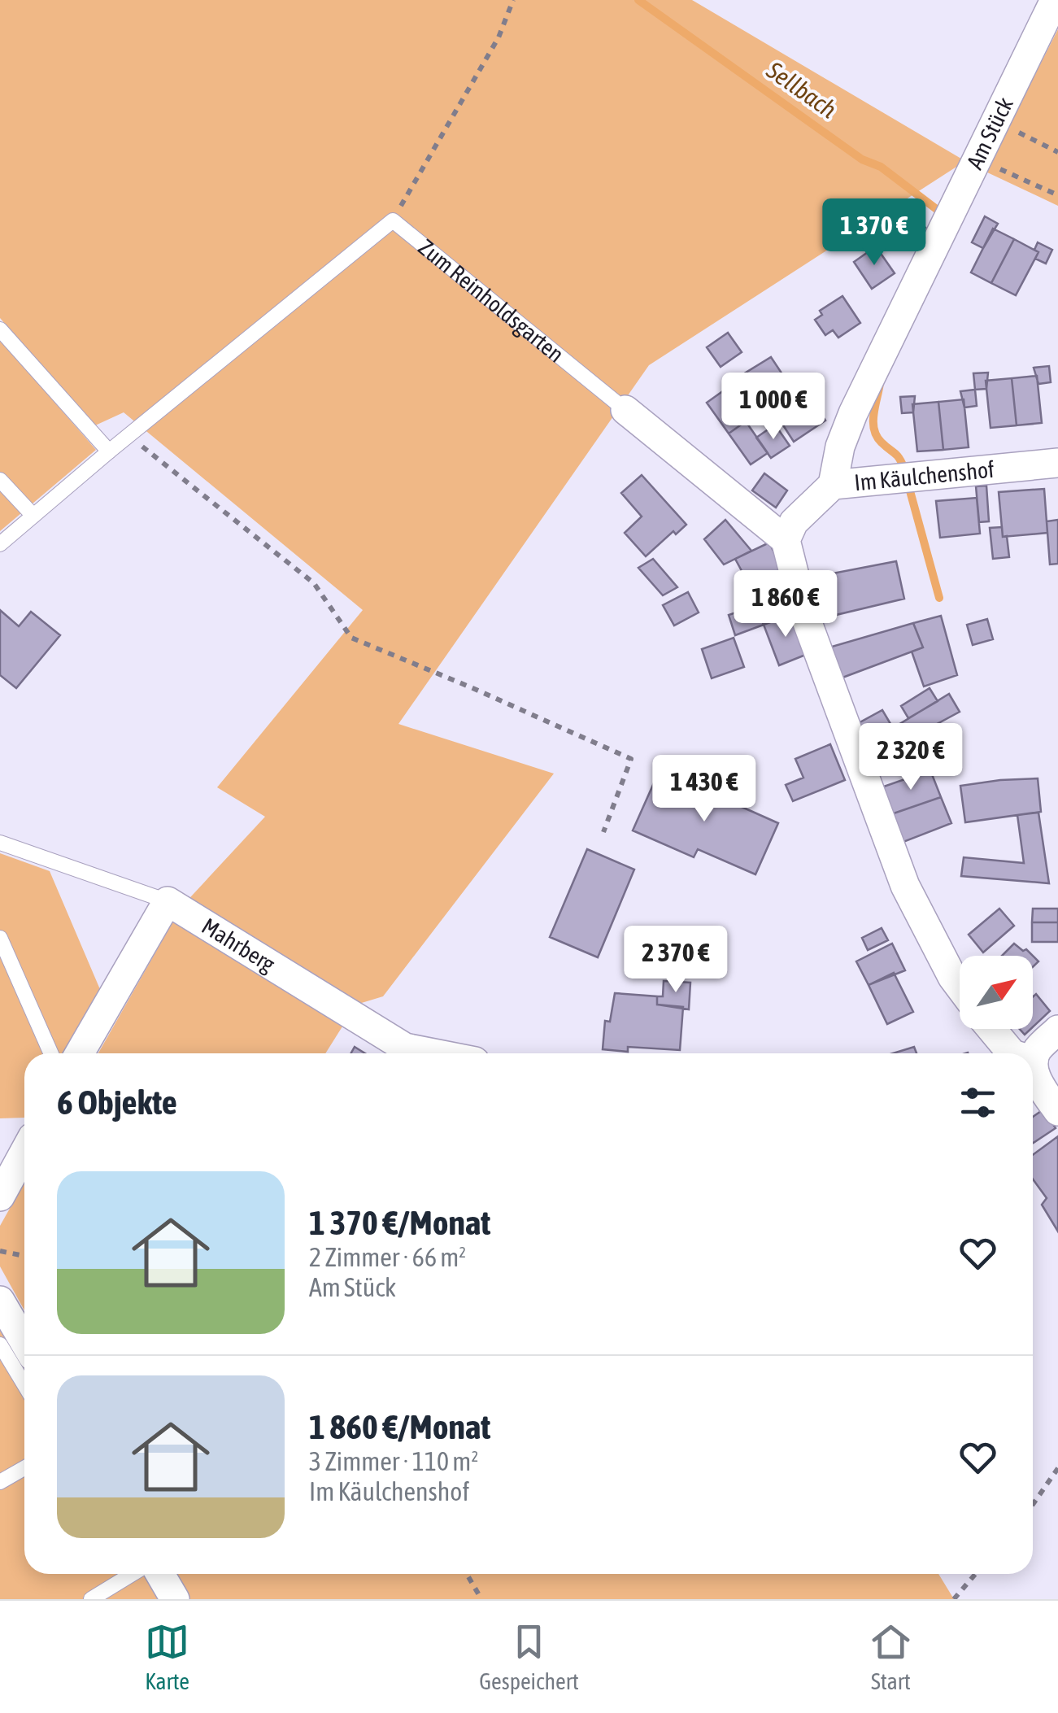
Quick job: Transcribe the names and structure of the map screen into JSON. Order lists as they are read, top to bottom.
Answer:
{
  "streets": {
    "street": [
      "Am Stück",
      "Zum Reinholdsgarten",
      "Im Käulchenshof",
      "Mahrberg"
    ]
  },
  "crossings": [
    ["Am Stück", "Im Käulchenshof"],
    ["Zum Reinholdsgarten", "Im Käulchenshof"]
  ],
  "water": ["Sellbach"],
  "north": "top right",
  "page": {
    "price": [
      "1 370 €",
      "1 000 €",
      "1 860 €",
      "2 320 €",
      "1 430 €",
      "2 370 €"
    ],
    "heading": "6 Objekte",
    "list": [
      {
        "name": "1 370 €/Monat",
        "note": "2 Zimmer · 66 m² · Am Stück"
      },
      {
        "name": "1 860 €/Monat",
        "note": "3 Zimmer · 110 m² · Im Käulchenshof"
      }
    ],
    "tabs": ["Karte", "Gespeichert", "Start"]
  }
}
